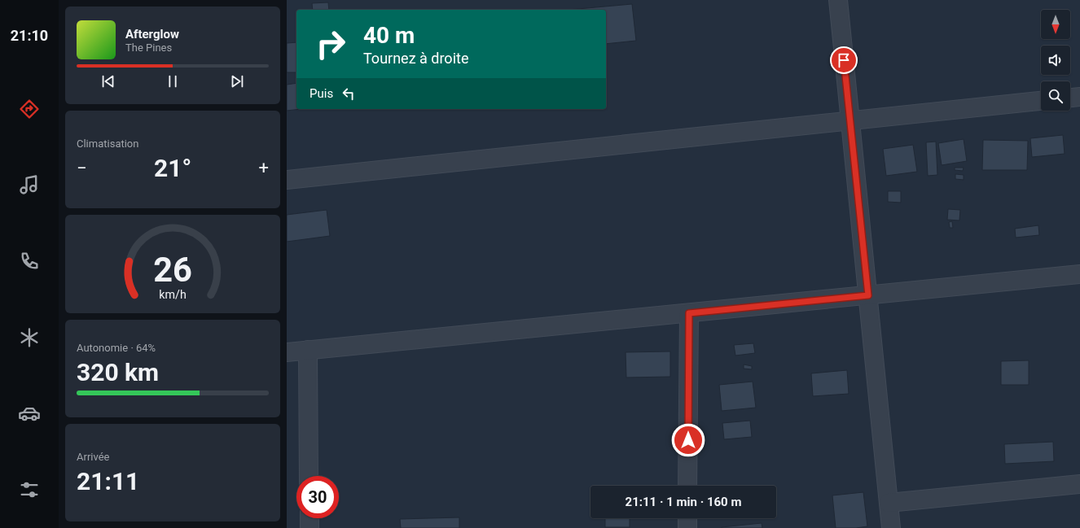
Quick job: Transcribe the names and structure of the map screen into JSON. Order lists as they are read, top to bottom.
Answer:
{
  "north": "bottom",
  "page": {
    "tabs": "21:10",
    "turn": ["40 m", "Tournez à droite"],
    "song": ["Afterglow", "The Pines"],
    "then": "Puis",
    "tile": [
      "Climatisation",
      ["Autonomie · 64%", "320 km"],
      ["Arrivée", "21:11"]
    ],
    "heat": ["−", "21°", "+"],
    "limit": "30",
    "trip": "21:11 · 1 min · 160 m",
    "gauge": ["26", "km/h"]
  }
}
